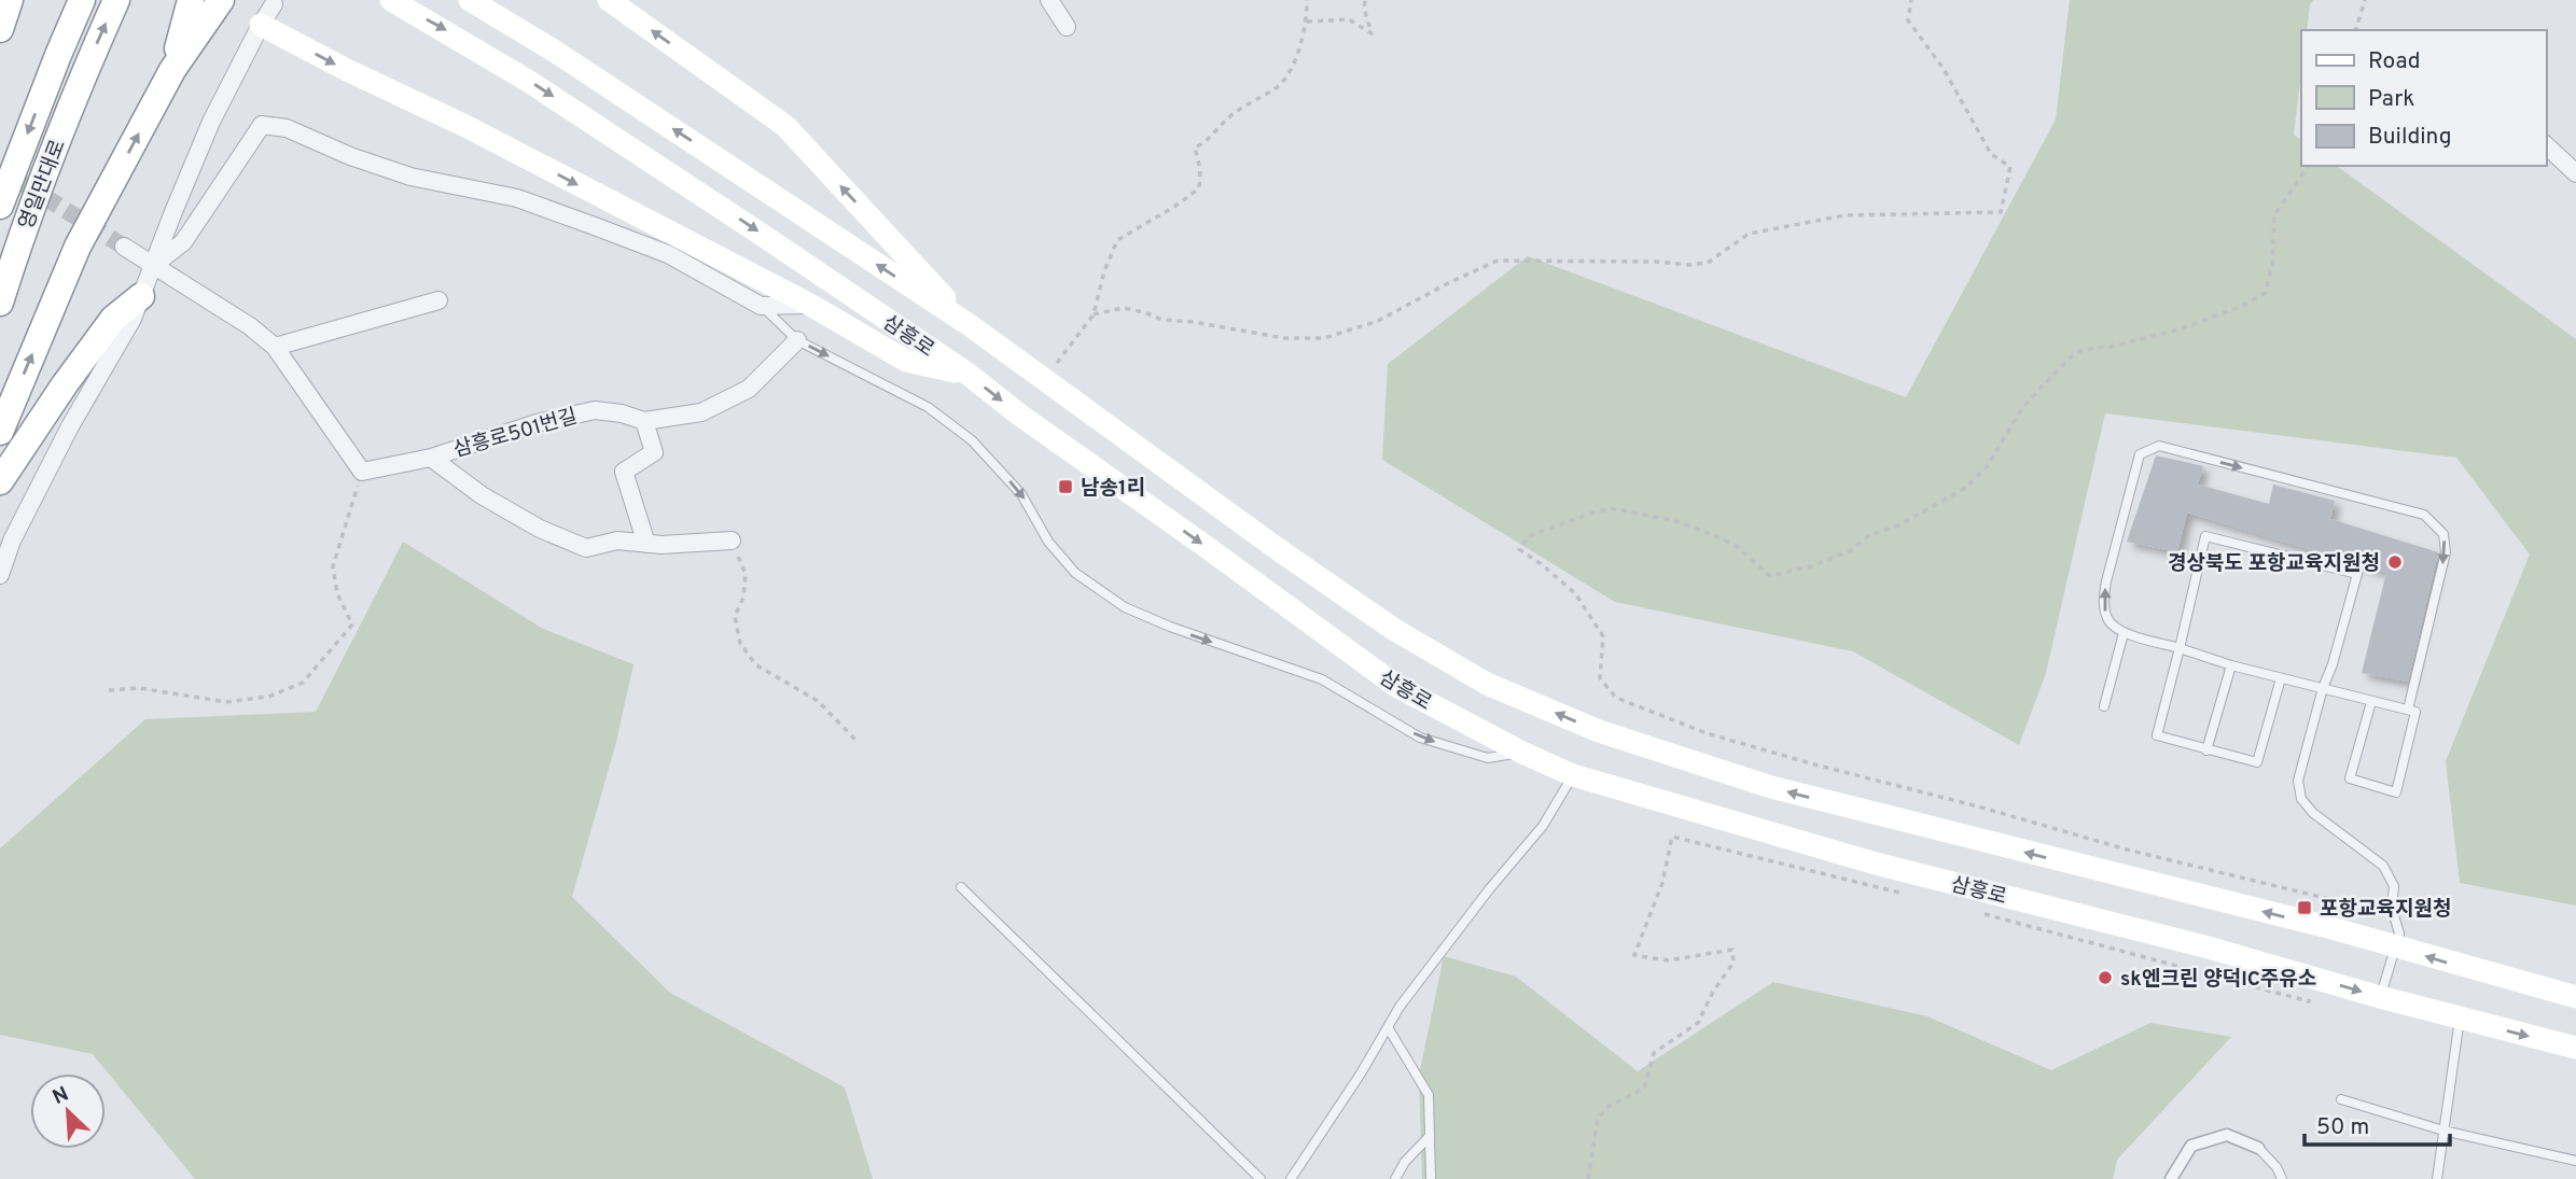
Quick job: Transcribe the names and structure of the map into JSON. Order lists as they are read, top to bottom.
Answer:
{
  "streets": {
    "highway": ["영일만대로"],
    "main road": ["삼흥로"],
    "street": ["삼흥로501번길"]
  },
  "places": {
    "transit": ["남송1리", "포항교육지원청"],
    "other": ["경상북도 포항교육지원청", "sk엔크린 양덕IC주유소"]
  },
  "legend": ["Road", "Park", "Building"],
  "scale_bar": "50 m",
  "north": "top left"
}
